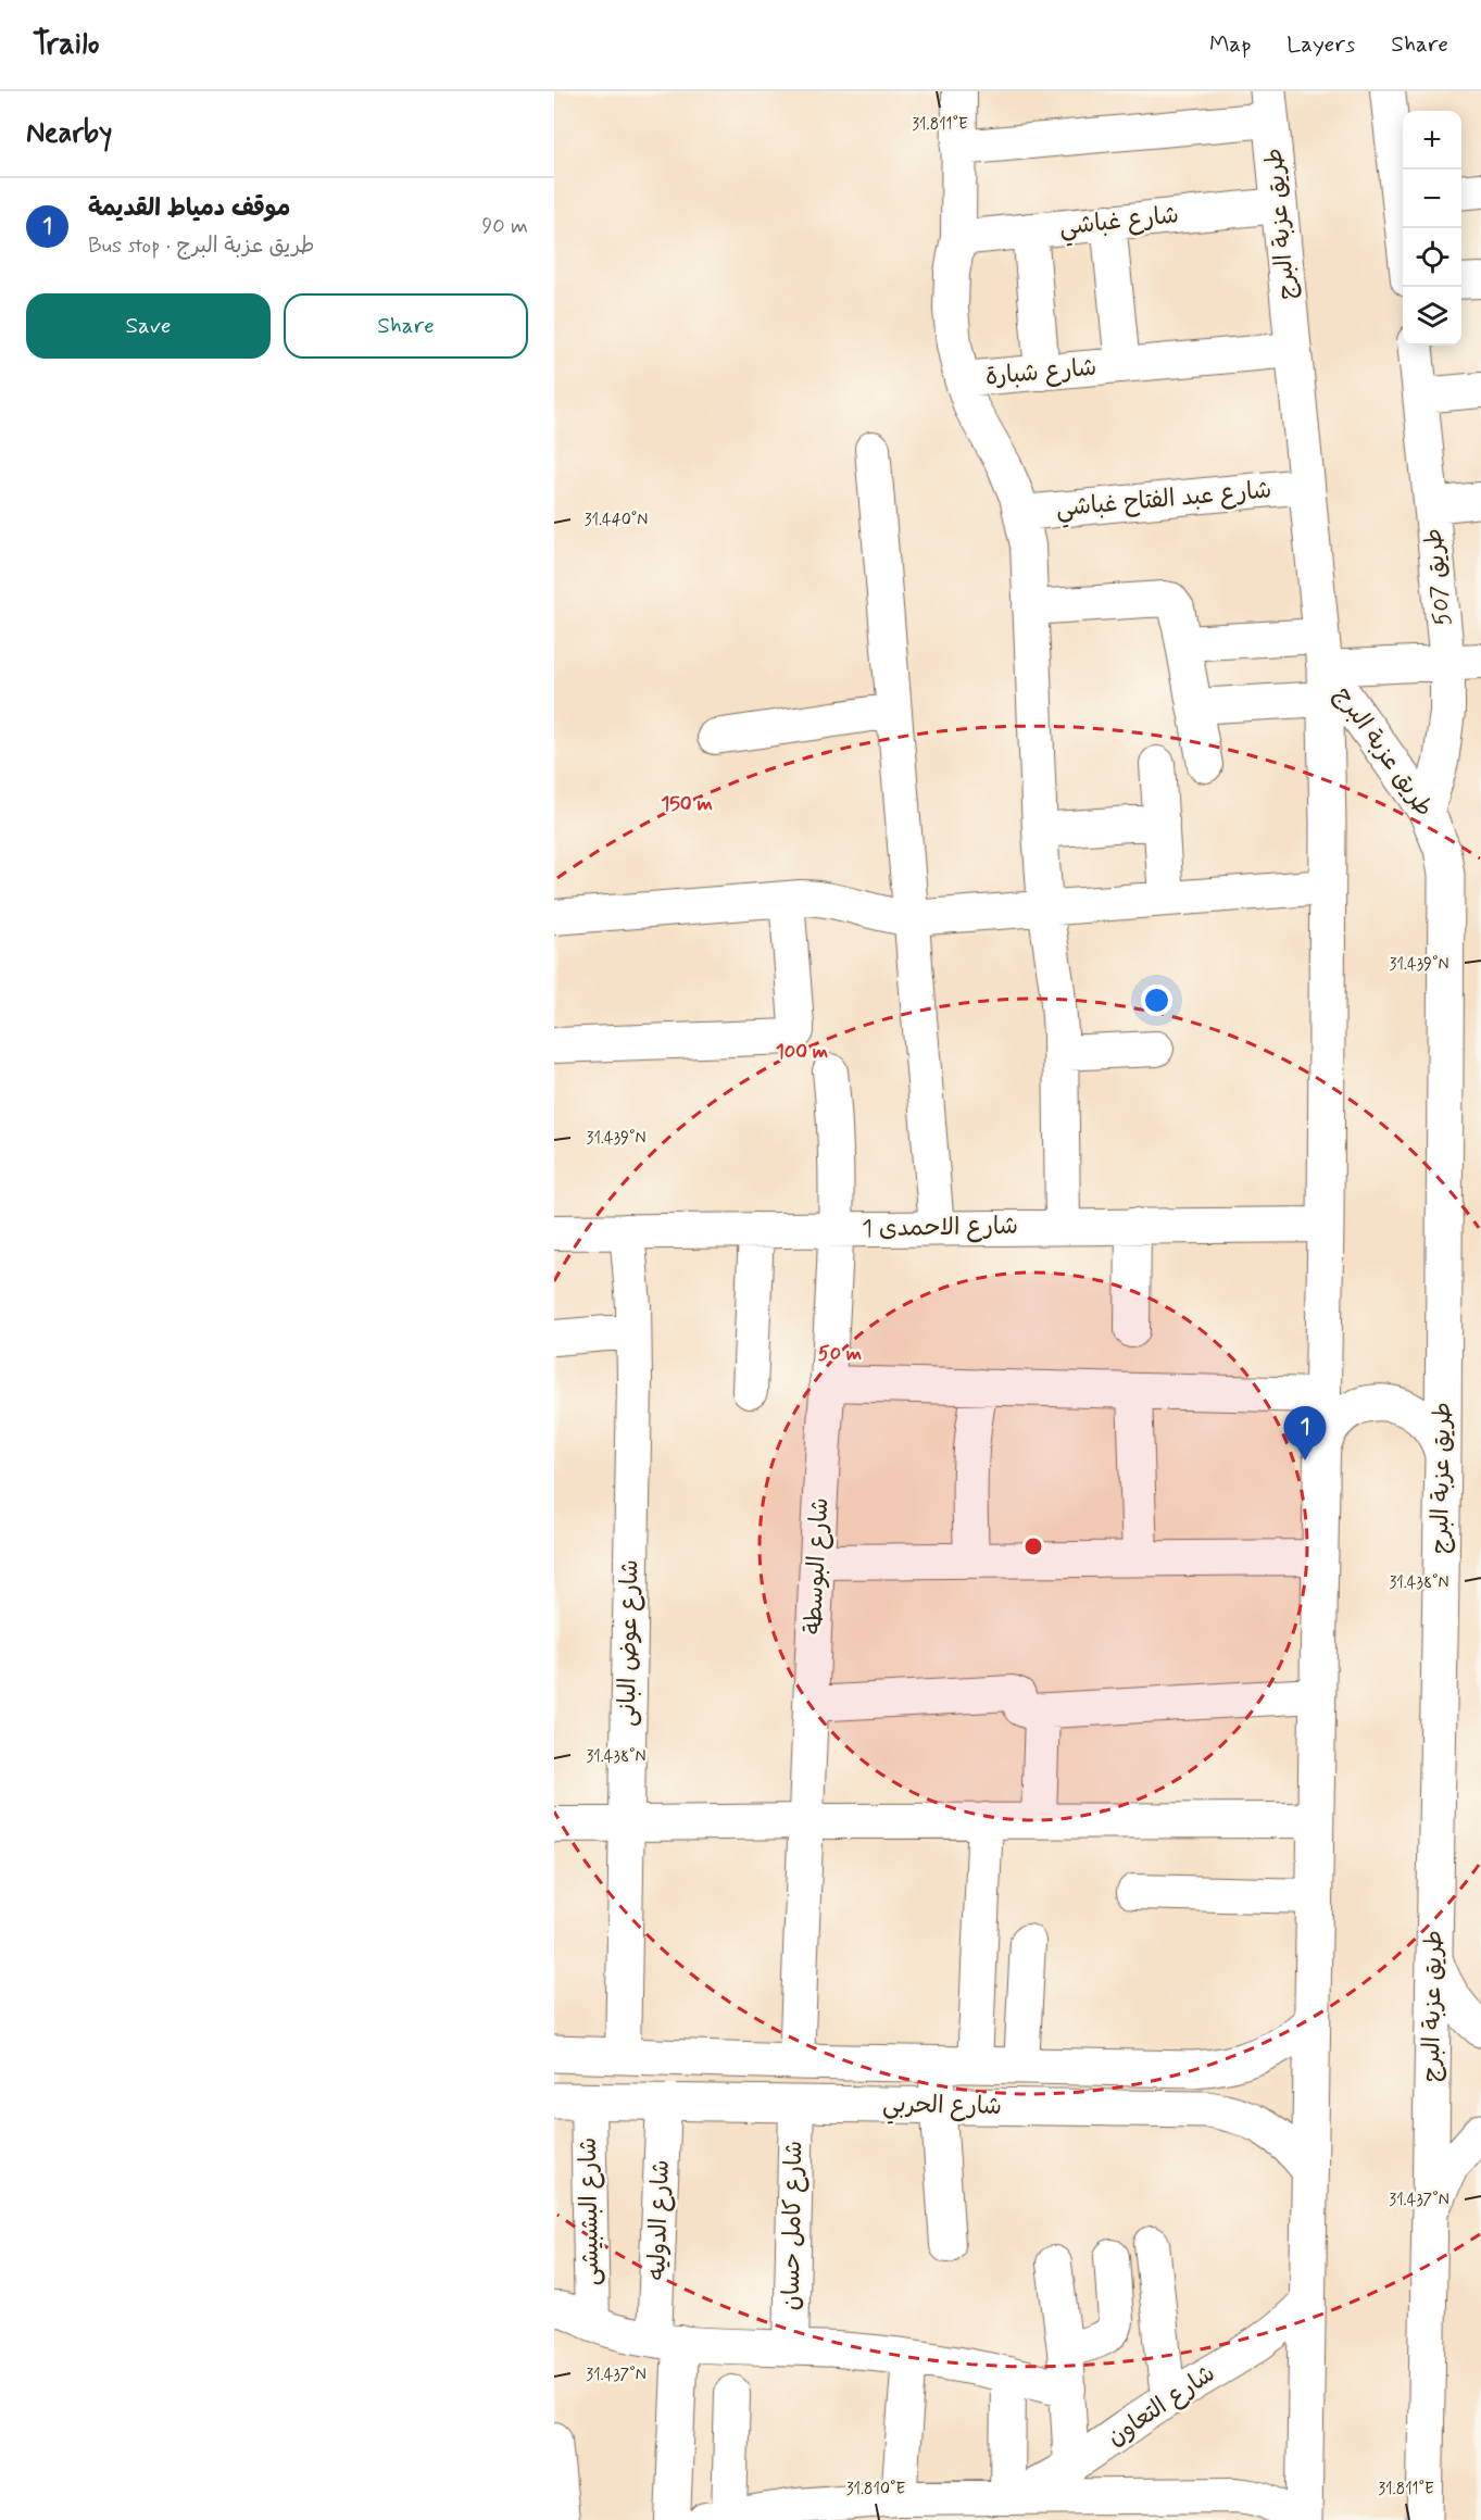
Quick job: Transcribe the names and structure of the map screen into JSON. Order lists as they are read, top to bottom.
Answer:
{
  "streets": {
    "street": [
      "شارع غباشي",
      "طريق عزبة البرج",
      "شارع شبارة",
      "شارع عبد الفتاح غباشي",
      "طريق 507",
      "شارع الاحمدى 1",
      "شارع البوسطة",
      "شارع عوض البانى",
      "شارع الحربي",
      "شارع البشبيشى",
      "شارع الدوليه",
      "شارع كامل حسان",
      "شارع التعاون"
    ]
  },
  "crossings": [
    ["شارع غباشي", "طريق عزبة البرج"],
    ["شارع غباشي", "شارع شبارة"],
    ["طريق عزبة البرج", "شارع شبارة"],
    ["طريق عزبة البرج", "شارع عبد الفتاح غباشي"],
    ["طريق عزبة البرج", "طريق 507"],
    ["طريق عزبة البرج", "شارع الاحمدى 1"],
    ["طريق عزبة البرج", "شارع الحربي"],
    ["طريق عزبة البرج", "شارع التعاون"],
    ["شارع الاحمدى 1", "شارع البوسطة"],
    ["شارع الاحمدى 1", "شارع عوض البانى"],
    ["شارع البوسطة", "شارع الحربي"],
    ["شارع عوض البانى", "شارع الحربي"],
    ["شارع الحربي", "شارع البشبيشى"],
    ["شارع الحربي", "شارع الدوليه"],
    ["شارع الحربي", "شارع كامل حسان"]
  ],
  "page": {
    "header": "Trailo",
    "nav": ["Map", "Layers", "Share"],
    "heading": "Nearby",
    "map_buttons": ["+", "−"],
    "list": [
      {
        "mark": "1",
        "name": "موقف دمياط القديمة",
        "note": "Bus stop · طريق عزبة البرج",
        "value": "90 m"
      }
    ],
    "buttons": ["Save", "Share"],
    "pins": "1"
  },
  "coordinates": [
    "31.811°E",
    "31.440°N",
    "31.439°N",
    "31.438°N",
    "31.437°N",
    "31.810°E"
  ],
  "rings": ["150 m", "100 m", "50 m"]
}
